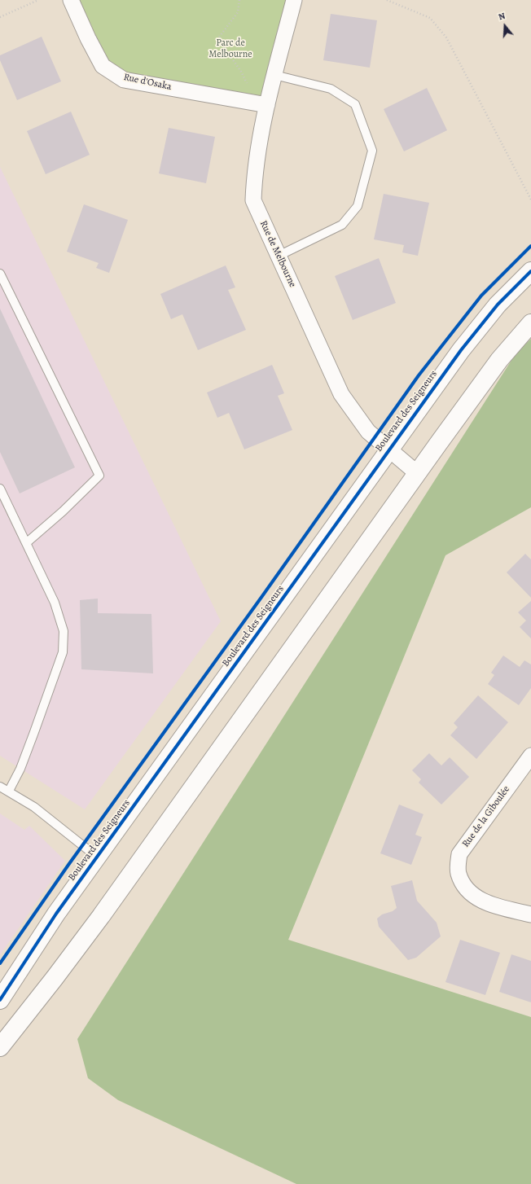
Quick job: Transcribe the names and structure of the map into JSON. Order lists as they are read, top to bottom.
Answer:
{
  "streets": {
    "street": [
      "Rue d'Osaka",
      "Rue de Melbourne",
      "Boulevard des Seigneurs",
      "Rue de la Giboulée"
    ]
  },
  "crossings": [
    ["Rue d'Osaka", "Rue de Melbourne"],
    ["Rue de Melbourne", "Boulevard des Seigneurs"]
  ],
  "parks": ["Parc de Melbourne"],
  "north": "top"
}
